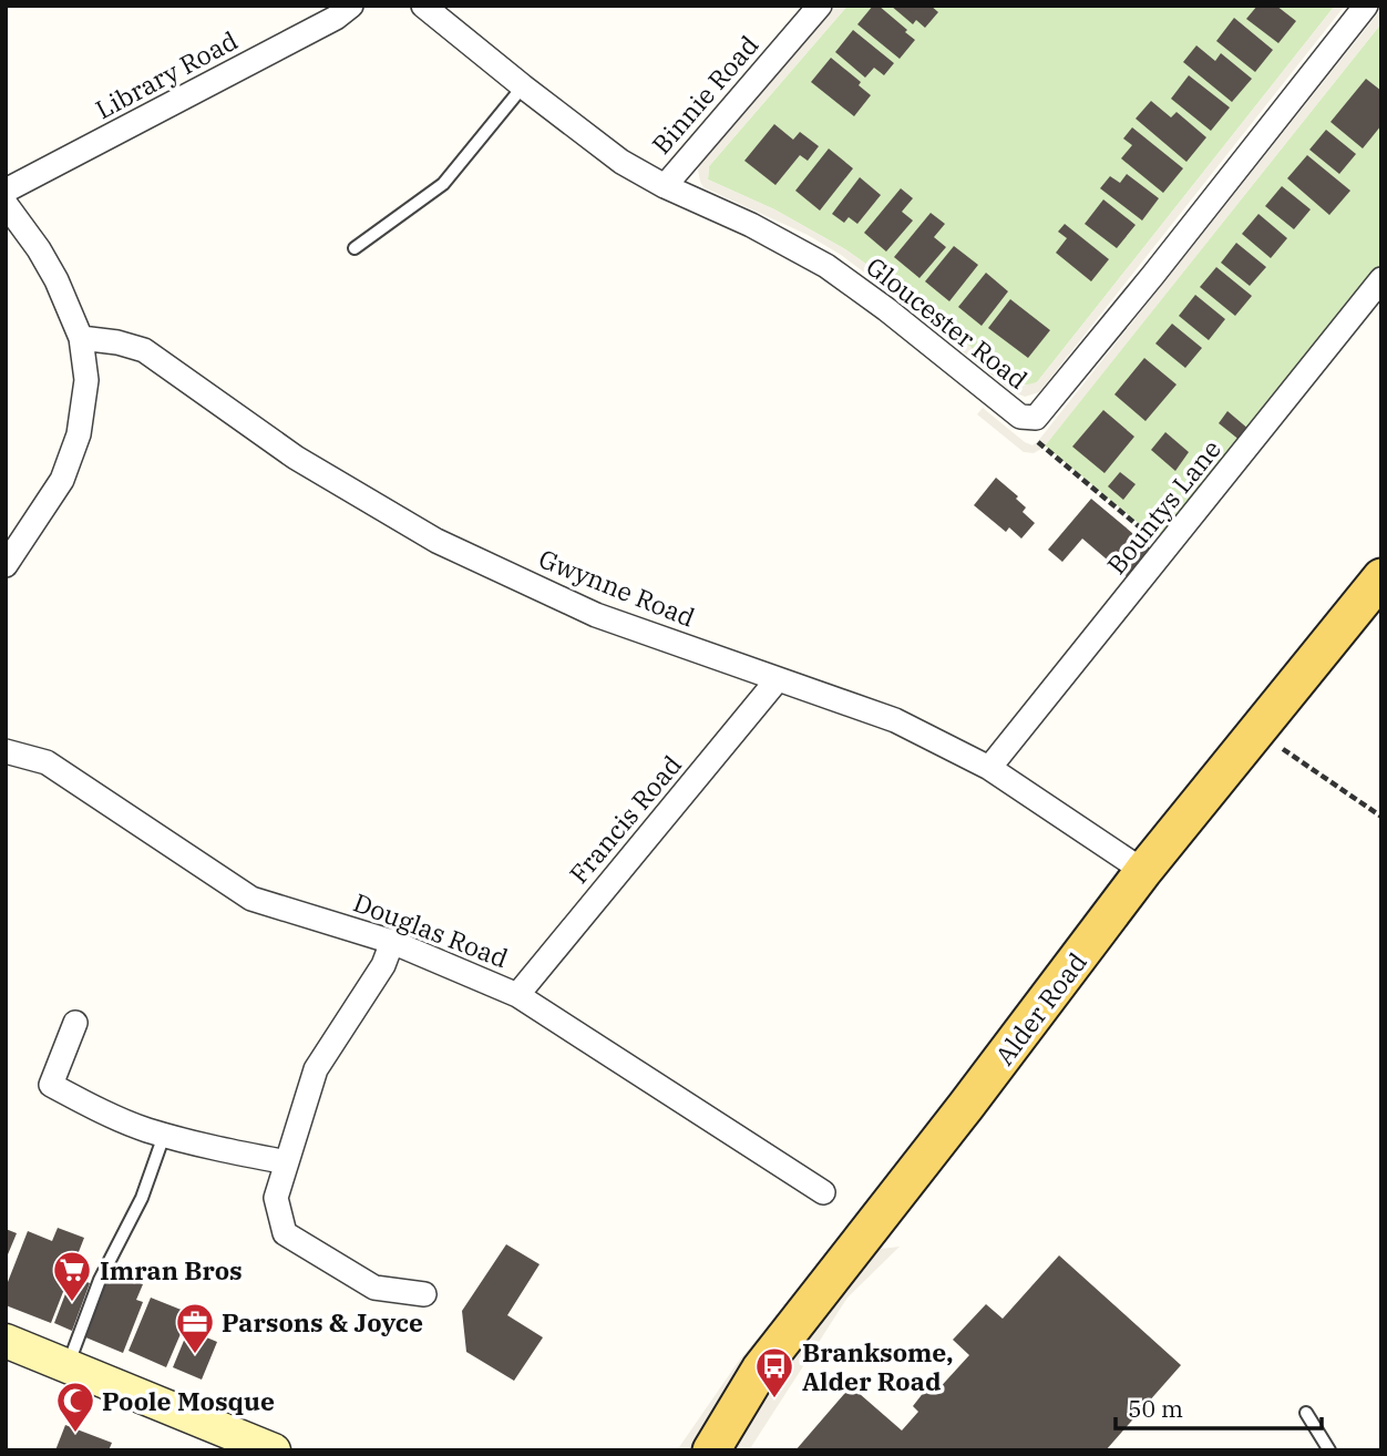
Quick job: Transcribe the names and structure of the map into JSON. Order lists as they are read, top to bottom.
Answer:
{
  "streets": {
    "main road": ["Alder Road"],
    "street": [
      "Library Road",
      "Binnie Road",
      "Gloucester Road",
      "Bountys Lane",
      "Gwynne Road",
      "Francis Road",
      "Douglas Road"
    ]
  },
  "crossings": [
    ["Binnie Road", "Gloucester Road"],
    ["Bountys Lane", "Gwynne Road"],
    ["Gwynne Road", "Francis Road"],
    ["Gwynne Road", "Alder Road"],
    ["Francis Road", "Douglas Road"]
  ],
  "places": {
    "supermarket": ["Imran Bros"],
    "office": ["Parsons & Joyce"],
    "bus stop": ["Branksome, Alder Road"],
    "mosque": ["Poole Mosque"]
  },
  "scale_bar": "50 m"
}
